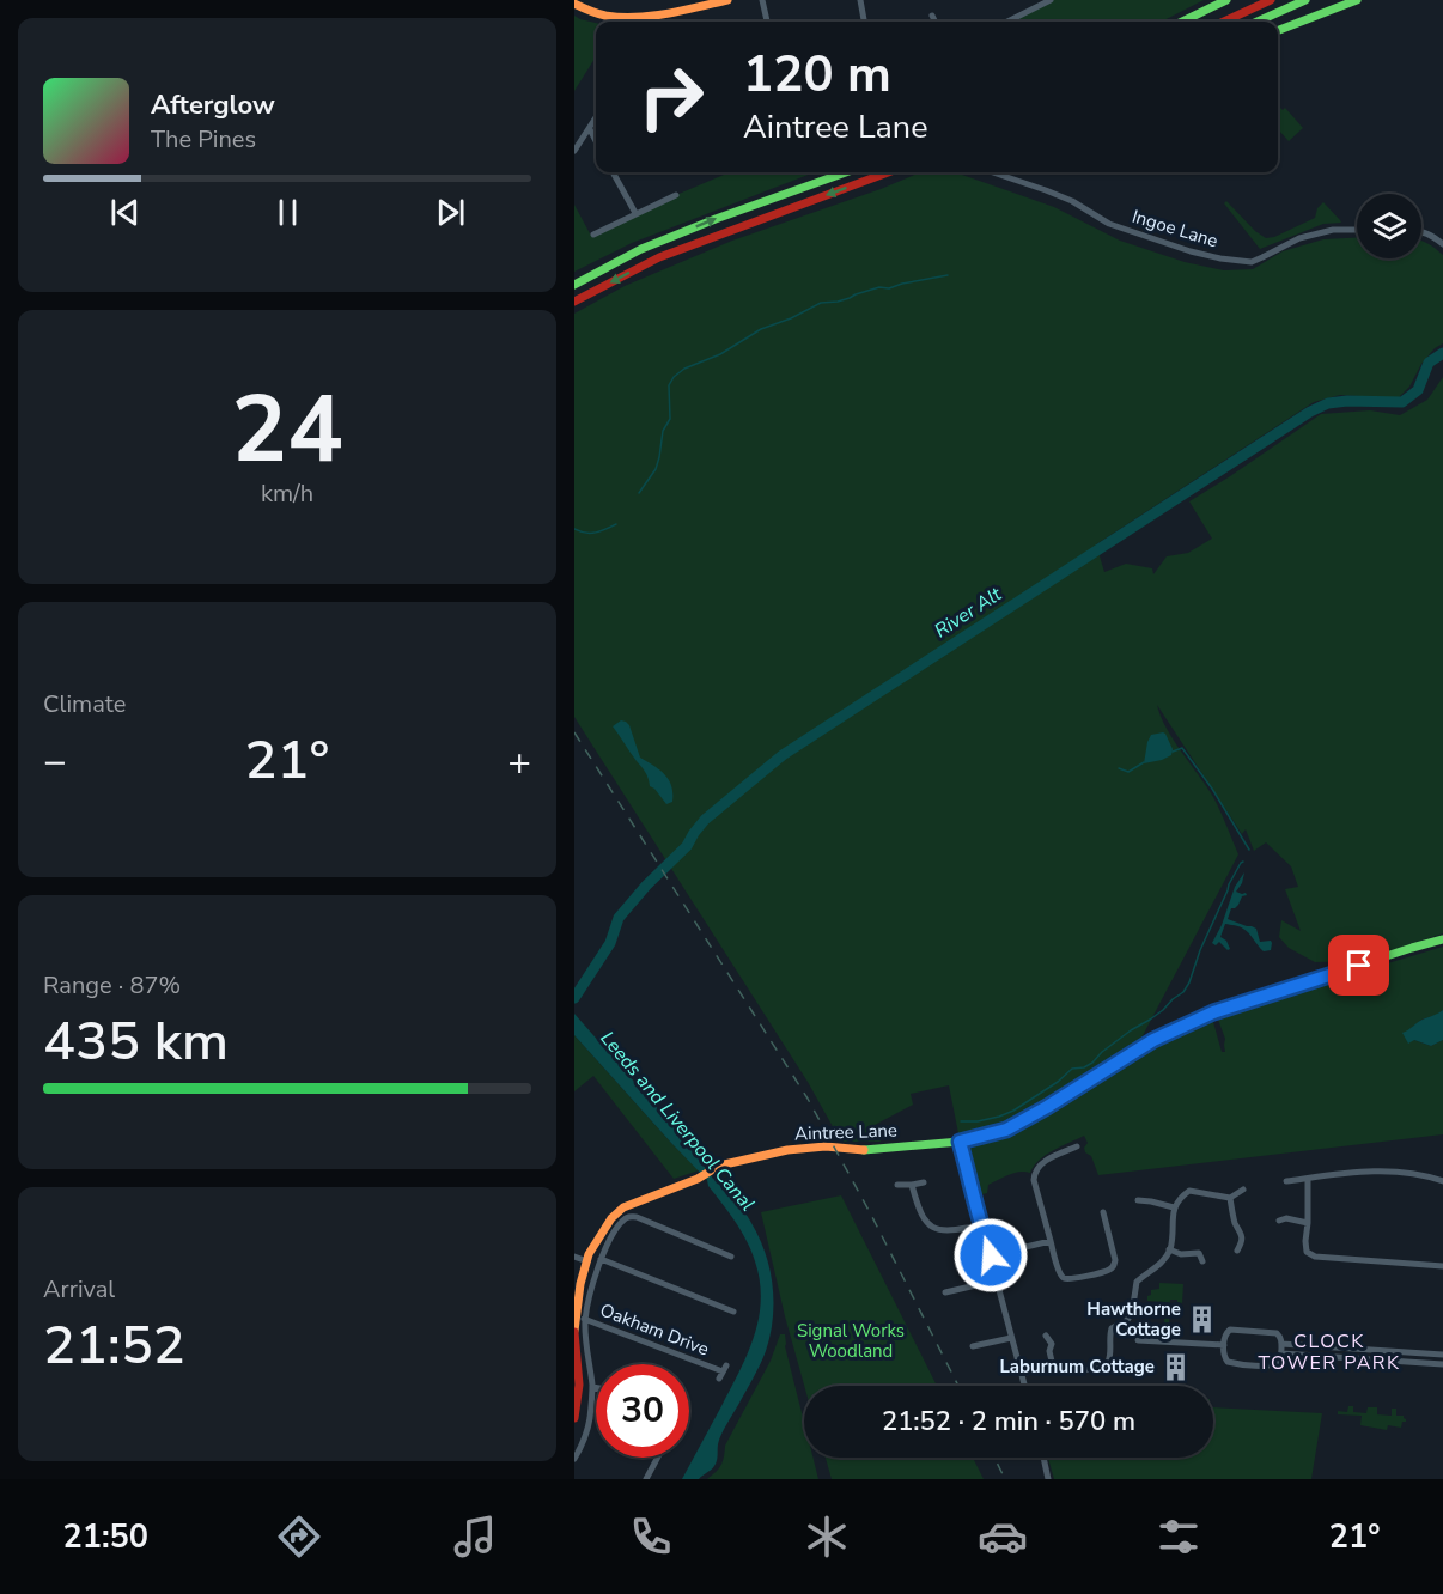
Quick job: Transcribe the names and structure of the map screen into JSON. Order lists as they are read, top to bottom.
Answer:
{
  "streets": {
    "main road": ["Aintree Lane"],
    "street": ["Ingoe Lane", "Oakham Drive"]
  },
  "crossings": [
    ["Aintree Lane", "Oakham Drive"]
  ],
  "districts": ["CLOCK TOWER PARK"],
  "water": ["River Alt", "Leeds and Liverpool Canal"],
  "parks": ["Signal Works Woodland"],
  "places": {
    "building": ["Hawthorne Cottage", "Laburnum Cottage"]
  },
  "page": {
    "turn": ["120 m", "Aintree Lane"],
    "song": ["Afterglow", "The Pines"],
    "tile": [
      ["24", "km/h"],
      "Climate",
      ["Range · 87%", "435 km"],
      ["Arrival", "21:52"]
    ],
    "heat": ["−", "21°", "+"],
    "limit": "30",
    "trip": "21:52 · 2 min · 570 m",
    "tabs": ["21:50", "21°"]
  }
}
